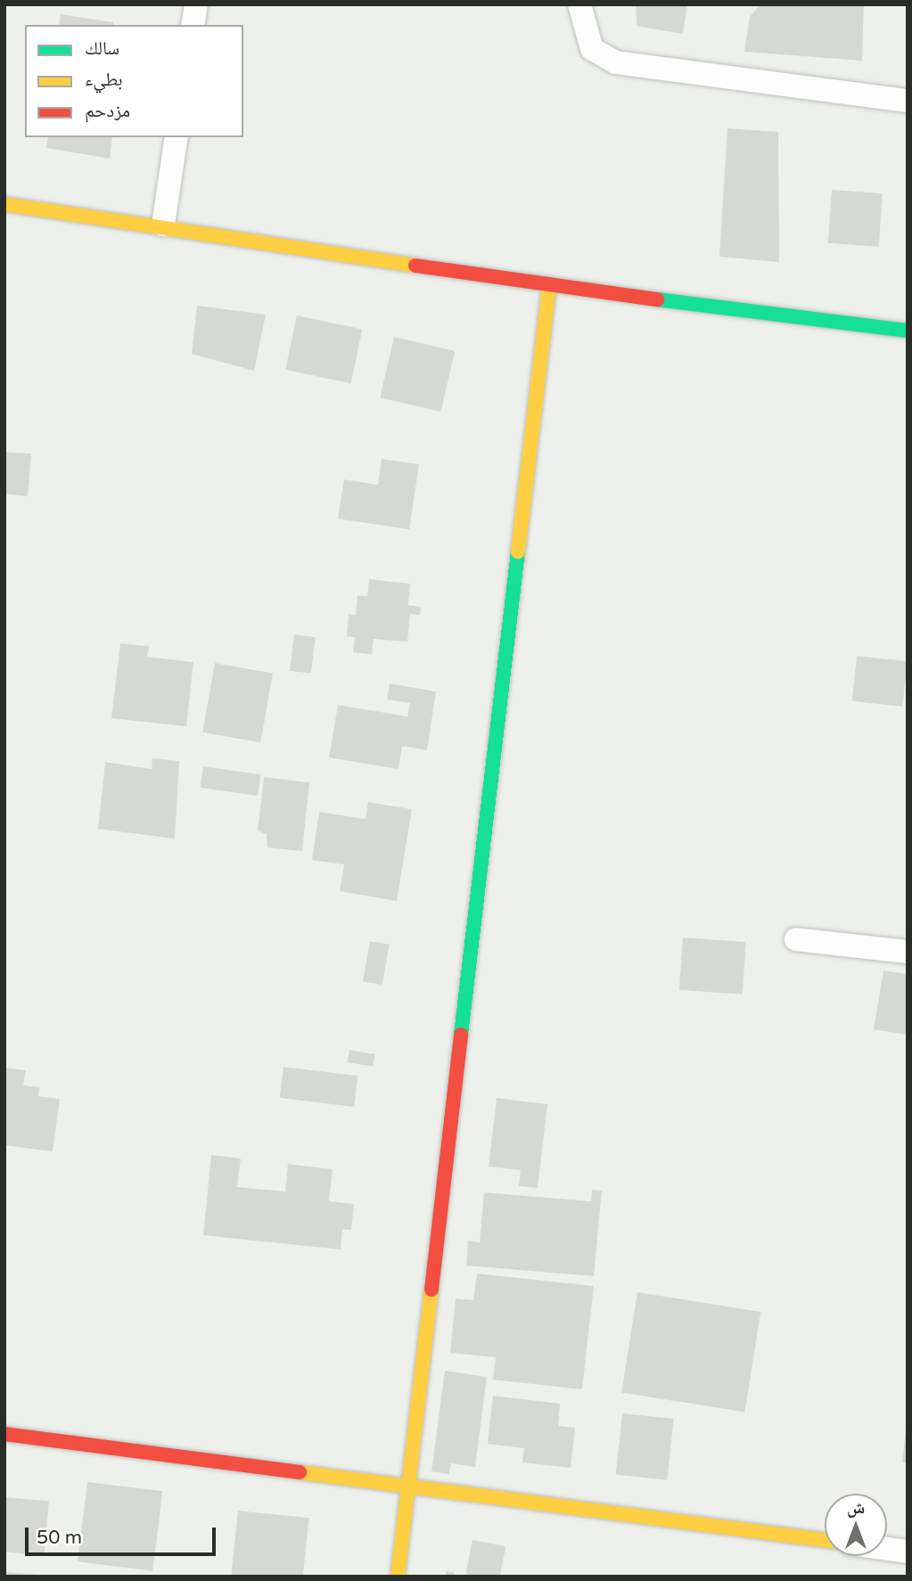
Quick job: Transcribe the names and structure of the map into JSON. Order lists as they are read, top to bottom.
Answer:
{
  "legend": ["سالك", "بطيء", "مزدحم"],
  "scale_bar": "50 m",
  "north": "top"
}
